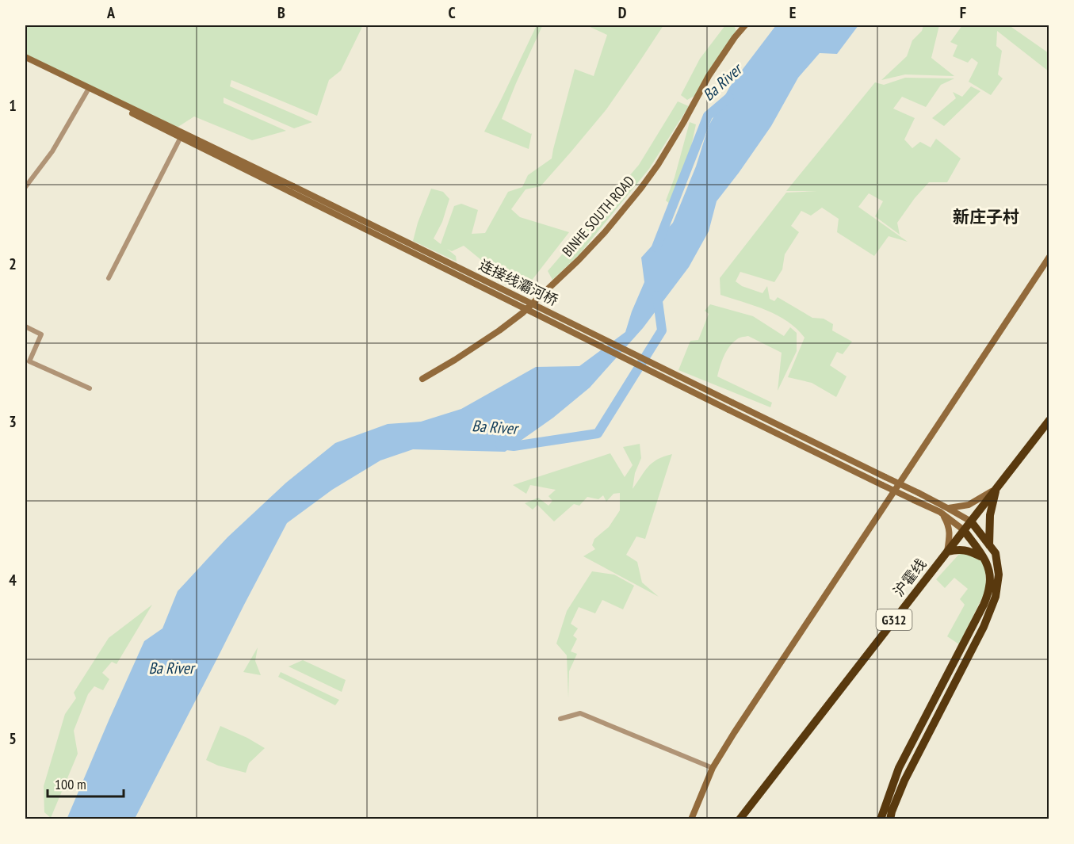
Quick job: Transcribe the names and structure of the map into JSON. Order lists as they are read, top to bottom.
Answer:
{
  "streets": {
    "highway": ["沪霍线", "G312"],
    "main road": ["BINHE SOUTH ROAD", "连接线灞河桥"]
  },
  "crossings": [
    ["连接线灞河桥", "沪霍线"]
  ],
  "districts": ["新庄子村"],
  "water": ["Ba River"],
  "scale_bar": "100 m",
  "grid": {
    "columns": [
      "A",
      "B",
      "C",
      "D",
      "E",
      "F"
    ],
    "rows": [
      "1",
      "2",
      "3",
      "4",
      "5"
    ]
  }
}
